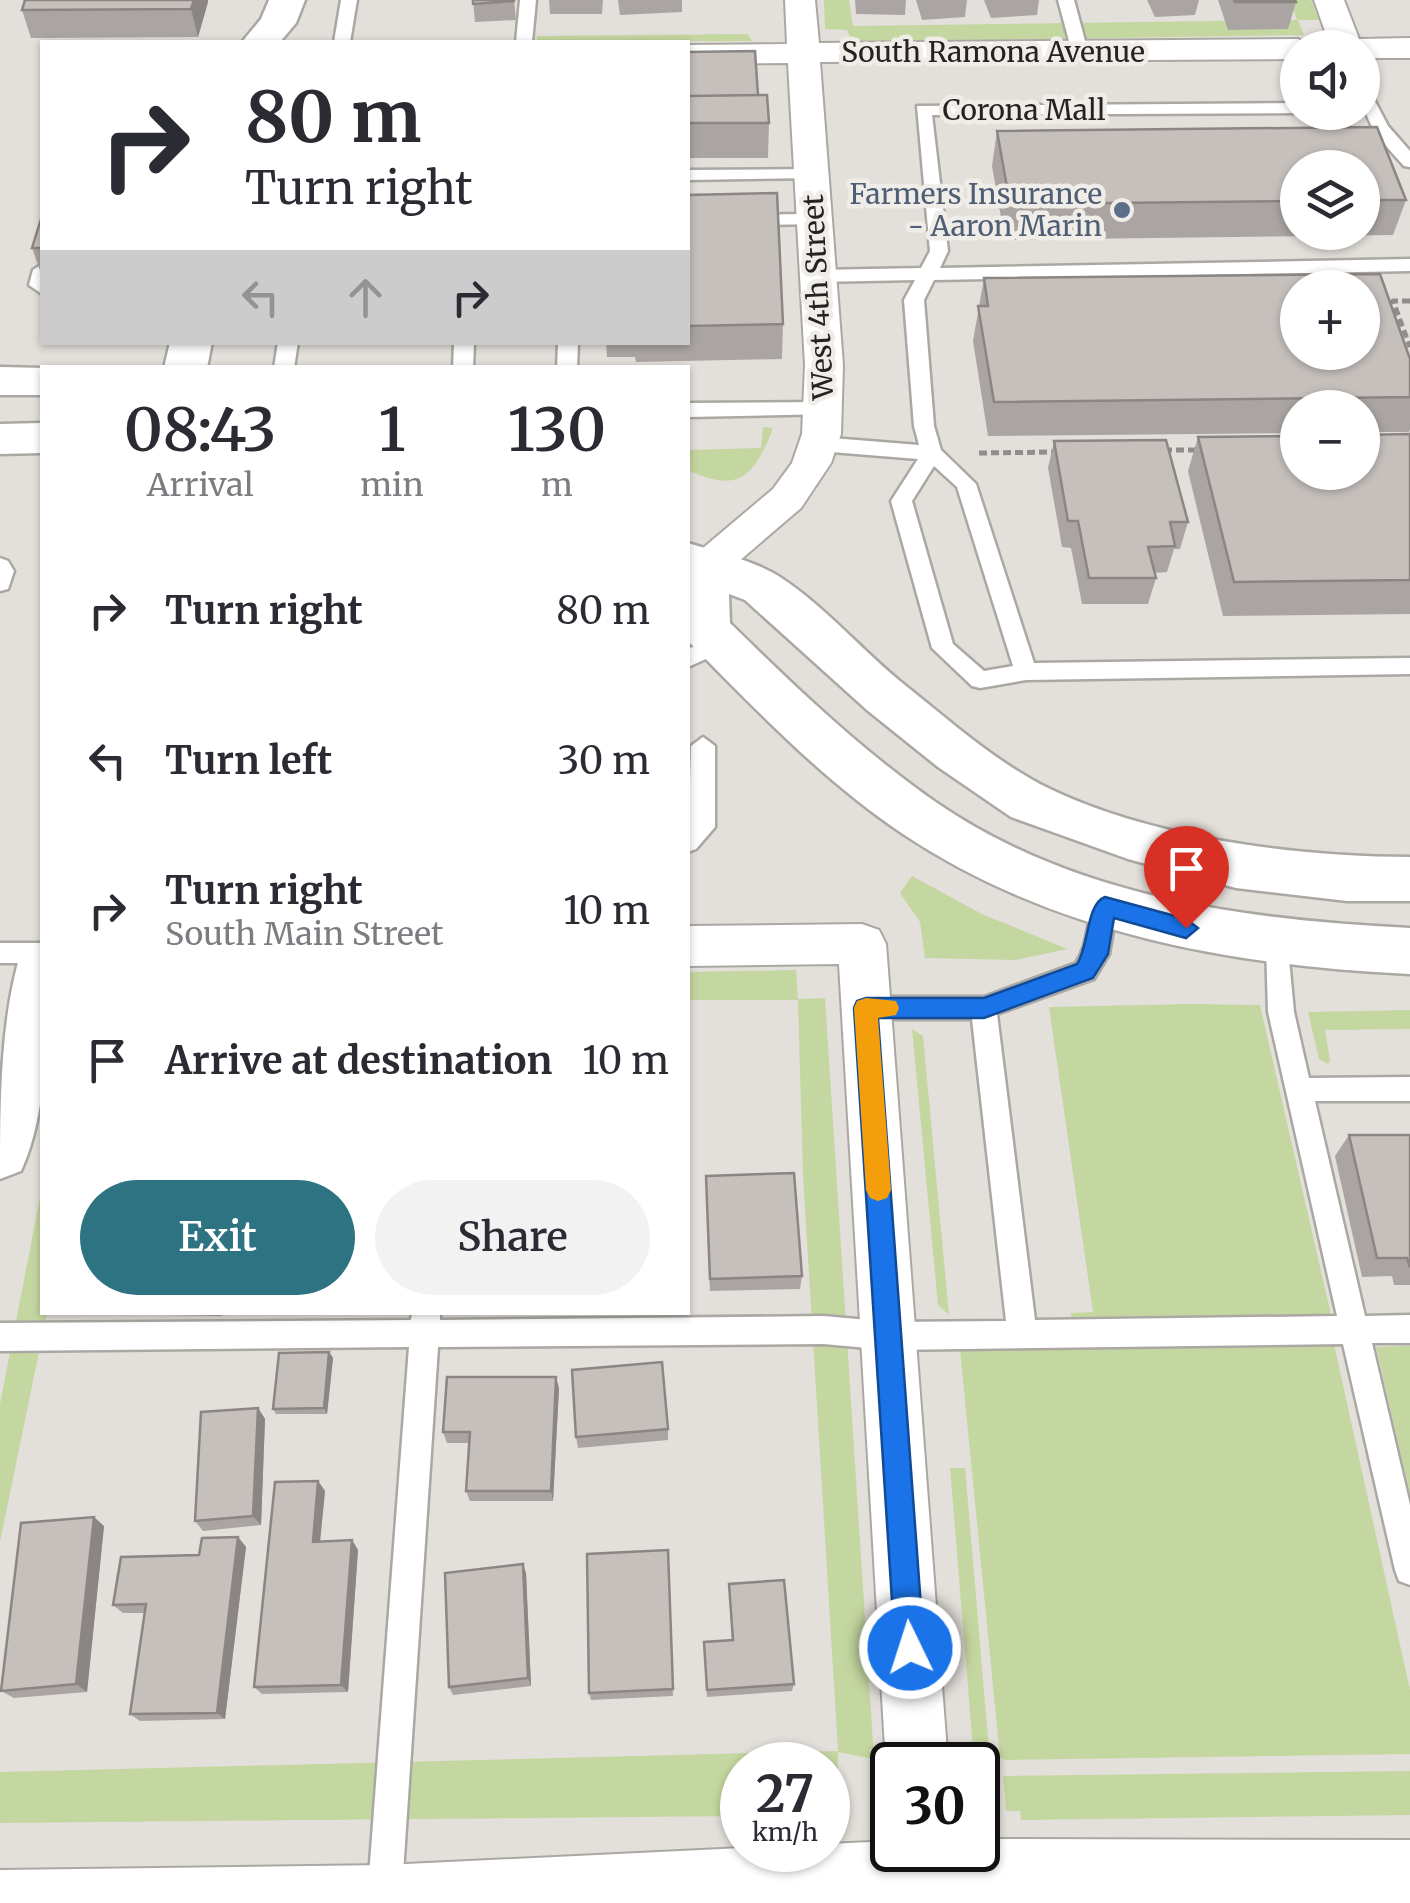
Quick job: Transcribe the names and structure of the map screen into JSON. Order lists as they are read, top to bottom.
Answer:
{
  "streets": {
    "street": ["South Ramona Avenue", "West 4th Street"],
    "lane": ["Corona Mall"]
  },
  "crossings": [
    ["South Ramona Avenue", "West 4th Street"]
  ],
  "places": ["Farmers Insurance - Aaron Marin"],
  "page": {
    "map_buttons": ["+", "−"],
    "turn": ["80 m", "Turn right"],
    "eta": [
      "08:43",
      "Arrival",
      "1",
      "min",
      "130",
      "m"
    ],
    "list": [
      {
        "name": "Turn right",
        "value": "80 m"
      },
      {
        "name": "Turn left",
        "value": "30 m"
      },
      {
        "name": "Turn right",
        "note": "South Main Street",
        "value": "10 m"
      },
      {
        "name": "Arrive at destination",
        "value": "10 m"
      }
    ],
    "buttons": ["Exit", "Share"],
    "speed": "27 km/h",
    "limit": "30"
  }
}
